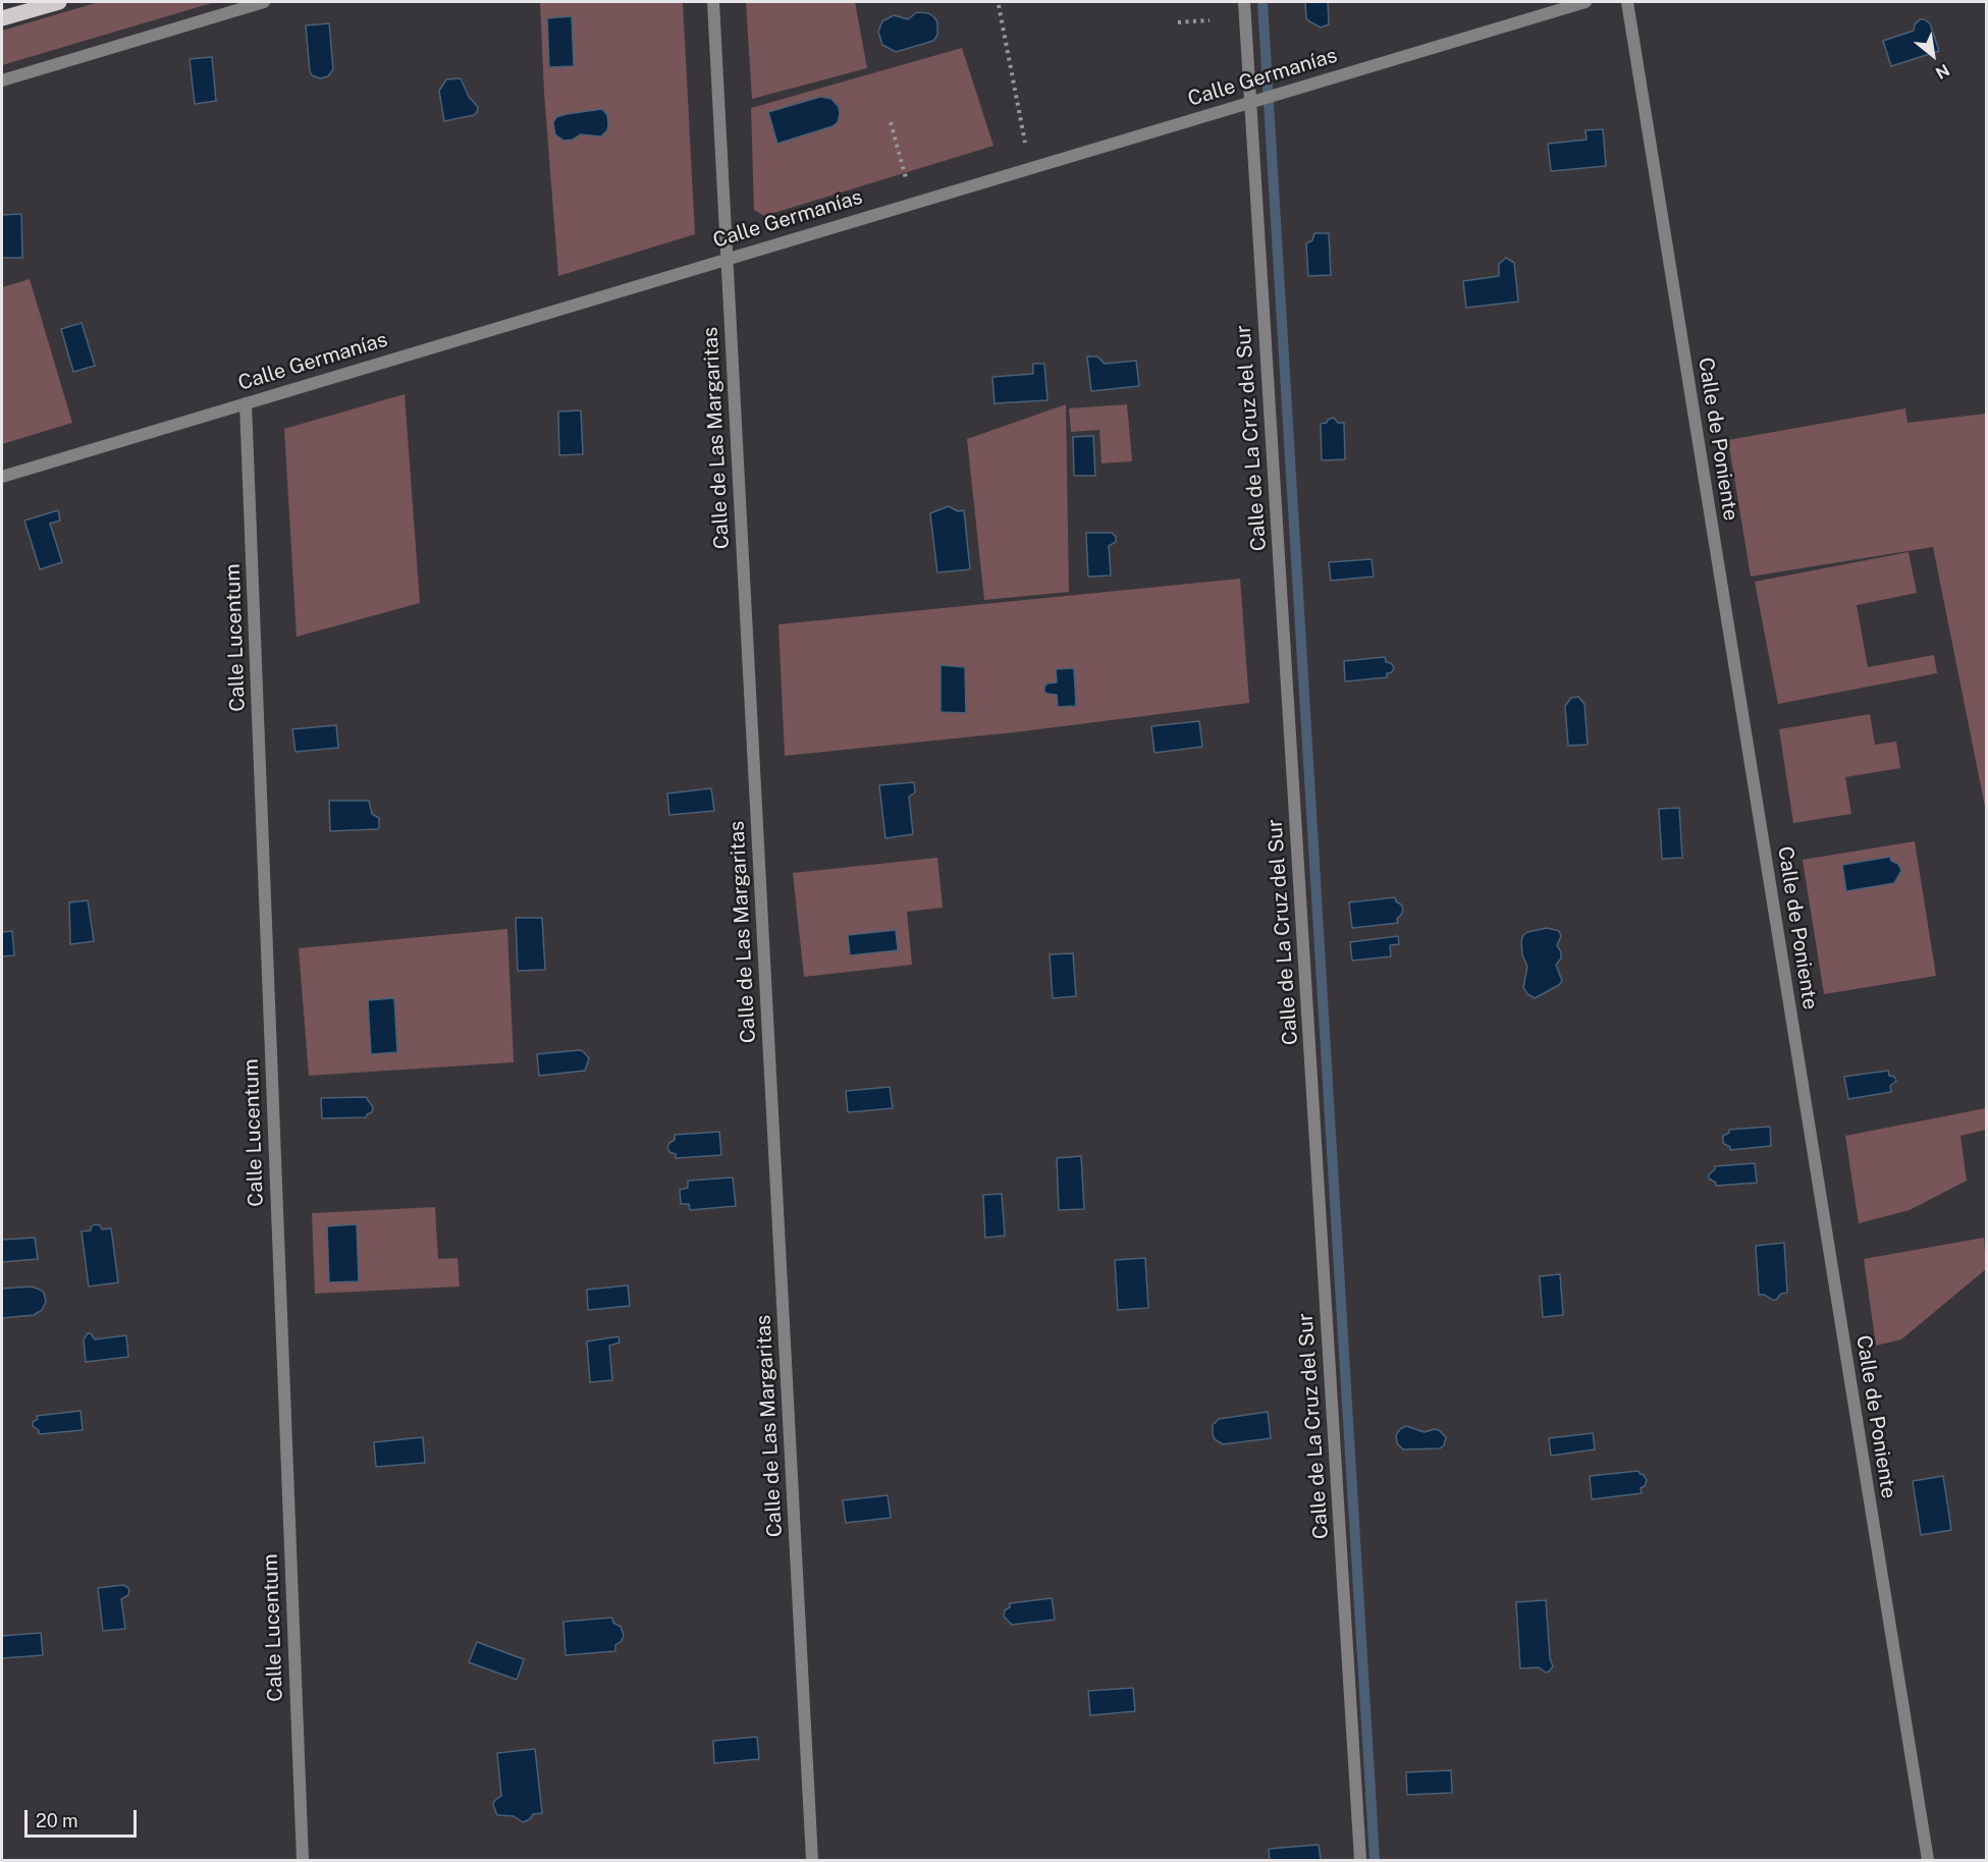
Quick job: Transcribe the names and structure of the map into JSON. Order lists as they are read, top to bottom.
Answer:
{
  "streets": {
    "street": [
      "Calle Germanías",
      "Calle de Las Margaritas",
      "Calle de La Cruz del Sur",
      "Calle de Poniente",
      "Calle Lucentum"
    ]
  },
  "crossings": [
    ["Calle Germanías", "Calle de Las Margaritas"],
    ["Calle Germanías", "Calle de La Cruz del Sur"],
    ["Calle Germanías", "Calle Lucentum"]
  ],
  "scale_bar": "20 m",
  "north": "bottom right"
}
